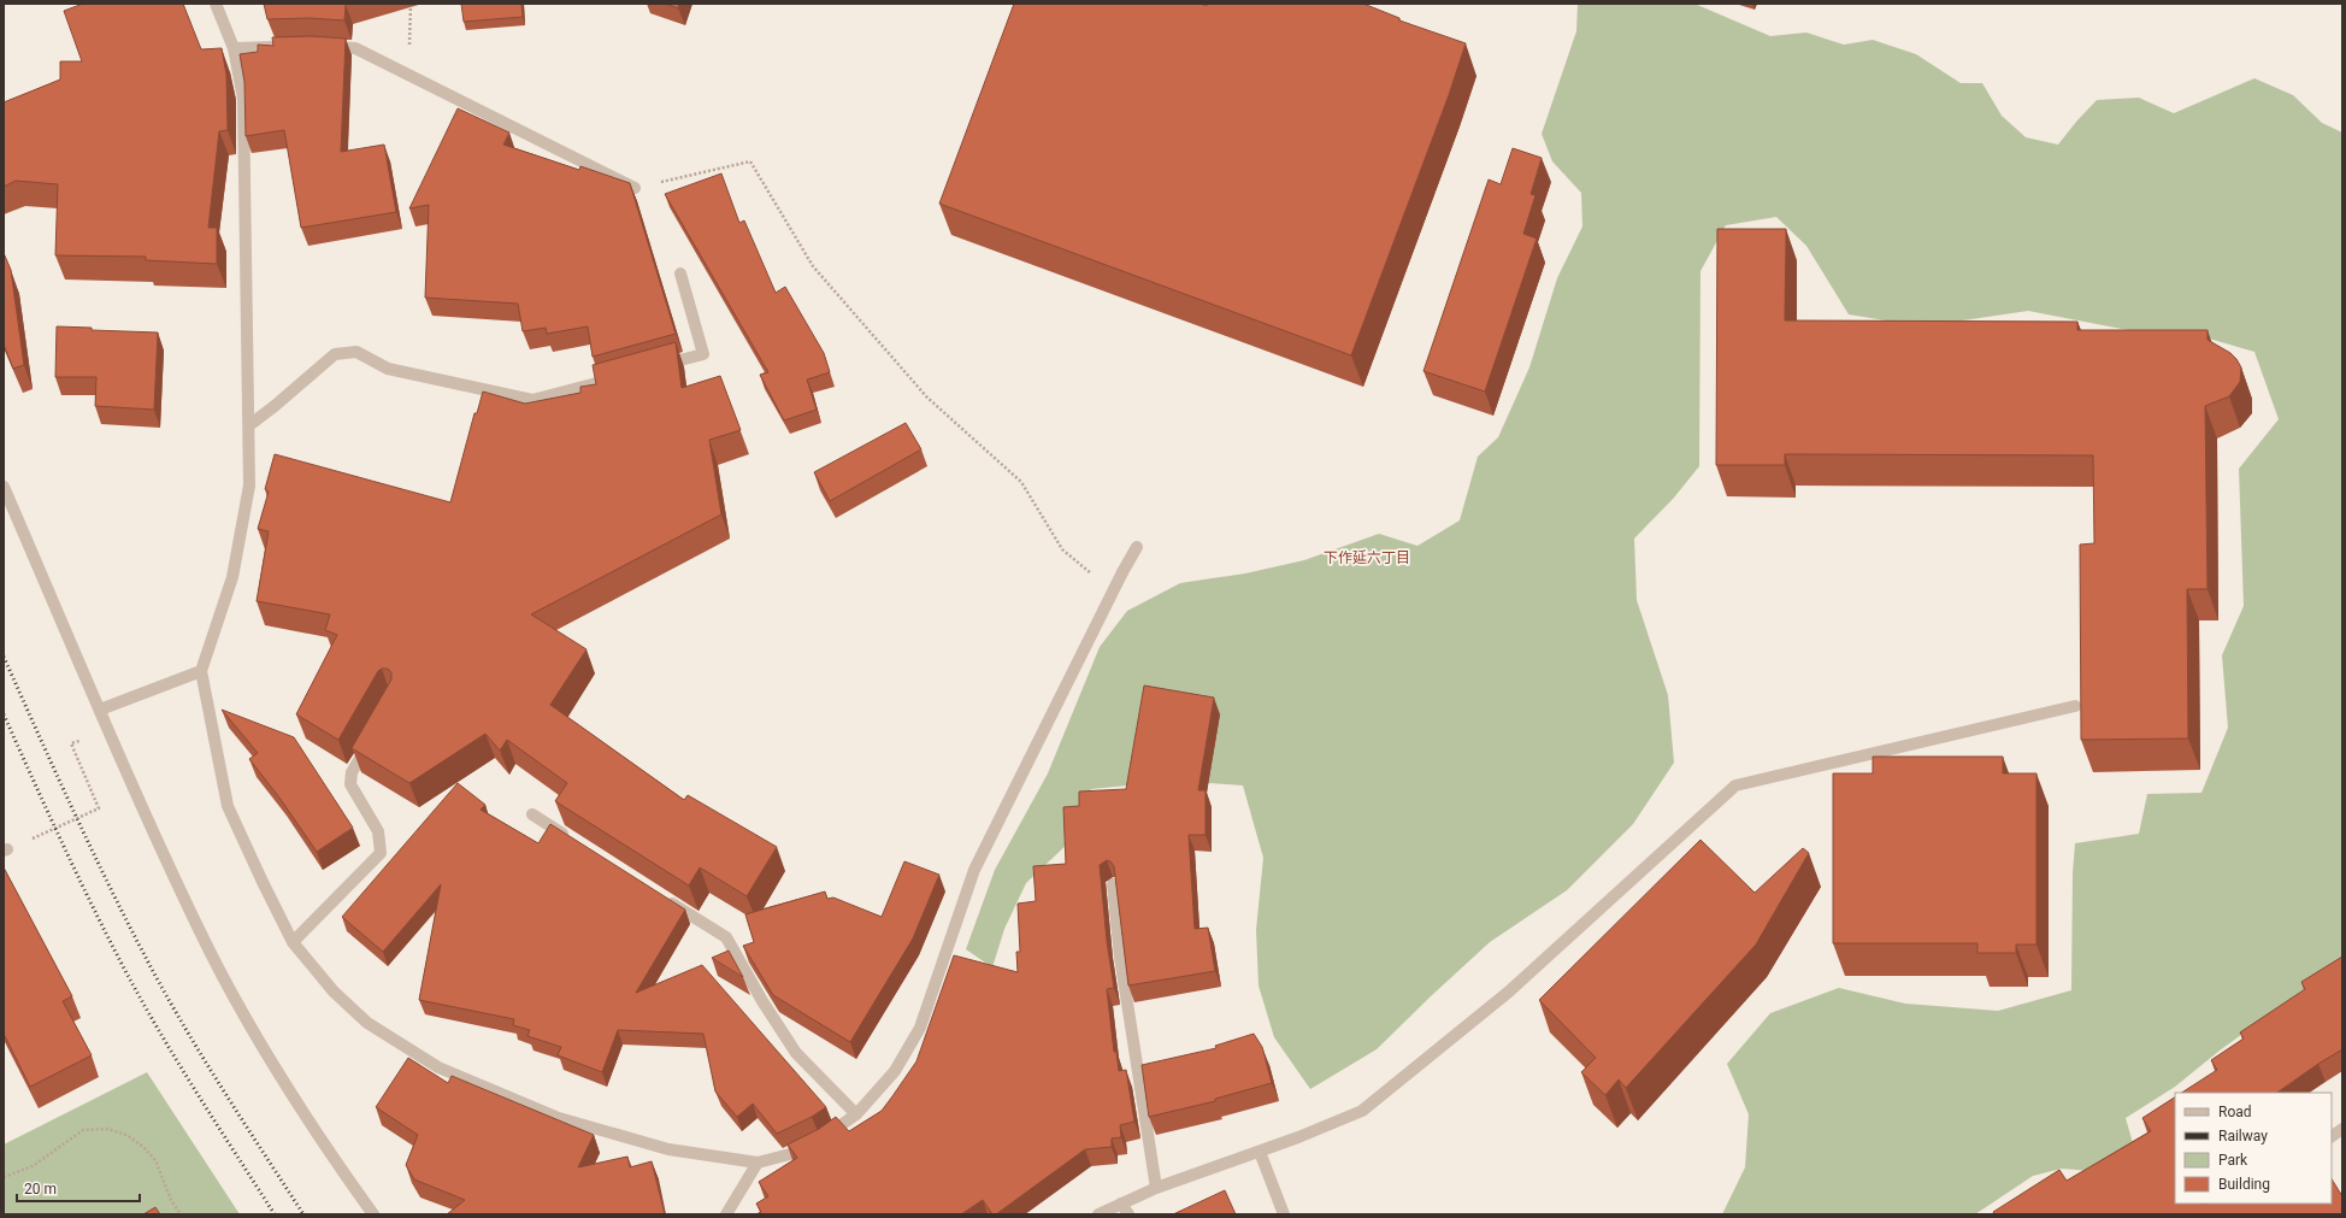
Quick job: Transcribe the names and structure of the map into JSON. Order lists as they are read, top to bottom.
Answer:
{
  "districts": ["下作延六丁目"],
  "legend": [
    "Road",
    "Railway",
    "Park",
    "Building"
  ],
  "scale_bar": "20 m"
}
